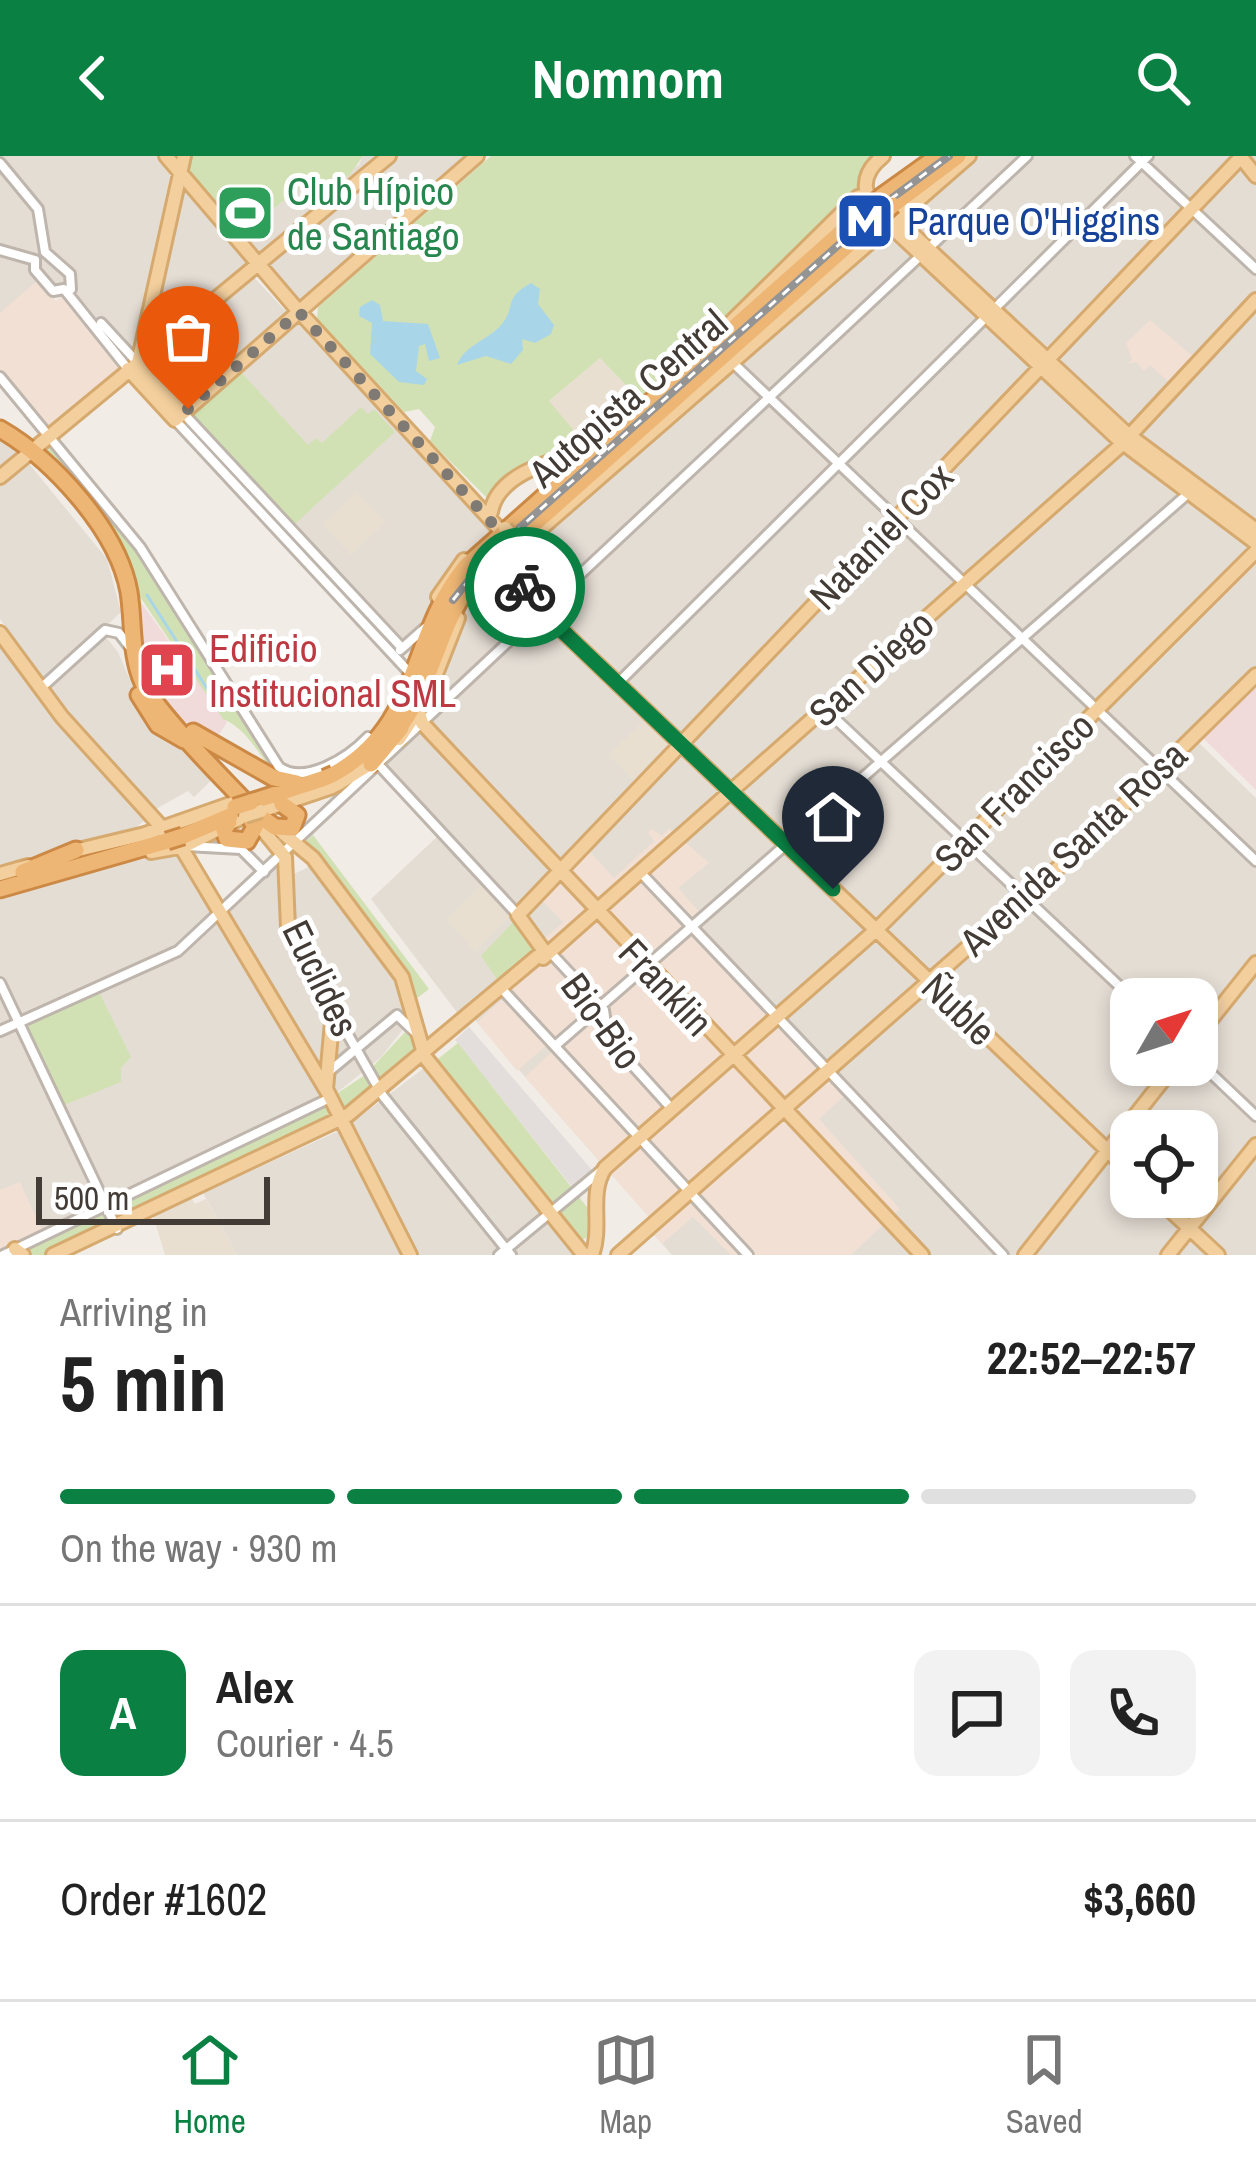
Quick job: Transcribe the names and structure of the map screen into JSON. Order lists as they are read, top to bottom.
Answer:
{
  "streets": {
    "highway": ["Autopista Central"],
    "main road": [
      "Nataniel Cox",
      "San Diego",
      "San Francisco",
      "Avenida Santa Rosa",
      "Euclides",
      "Franklin",
      "Ñuble",
      "Bio-Bio"
    ]
  },
  "crossings": [
    ["Nataniel Cox", "Franklin"],
    ["Nataniel Cox", "Ñuble"],
    ["Nataniel Cox", "Bio-Bio"],
    ["San Diego", "Euclides"],
    ["San Diego", "Franklin"],
    ["San Diego", "Ñuble"],
    ["San Diego", "Bio-Bio"],
    ["San Francisco", "Euclides"],
    ["San Francisco", "Franklin"],
    ["San Francisco", "Ñuble"],
    ["San Francisco", "Bio-Bio"],
    ["Avenida Santa Rosa", "Franklin"],
    ["Avenida Santa Rosa", "Ñuble"]
  ],
  "places": {
    "sports": ["Club Hípico de Santiago"],
    "metro station": ["Parque O'Higgins"],
    "hospital": ["Edificio Institucional SML"]
  },
  "scale_bar": "500 m",
  "north": "top right",
  "page": {
    "header": "Nomnom",
    "scale": "500 m",
    "heading": ["5 min", "Arriving in", "22:52–22:57"],
    "panel": [
      "Alex",
      "Courier · 4.5",
      "Order #1602",
      "$3,660"
    ],
    "bar": "On the way · 930 m",
    "round": "A",
    "tabs": ["Home", "Map", "Saved"]
  }
}
